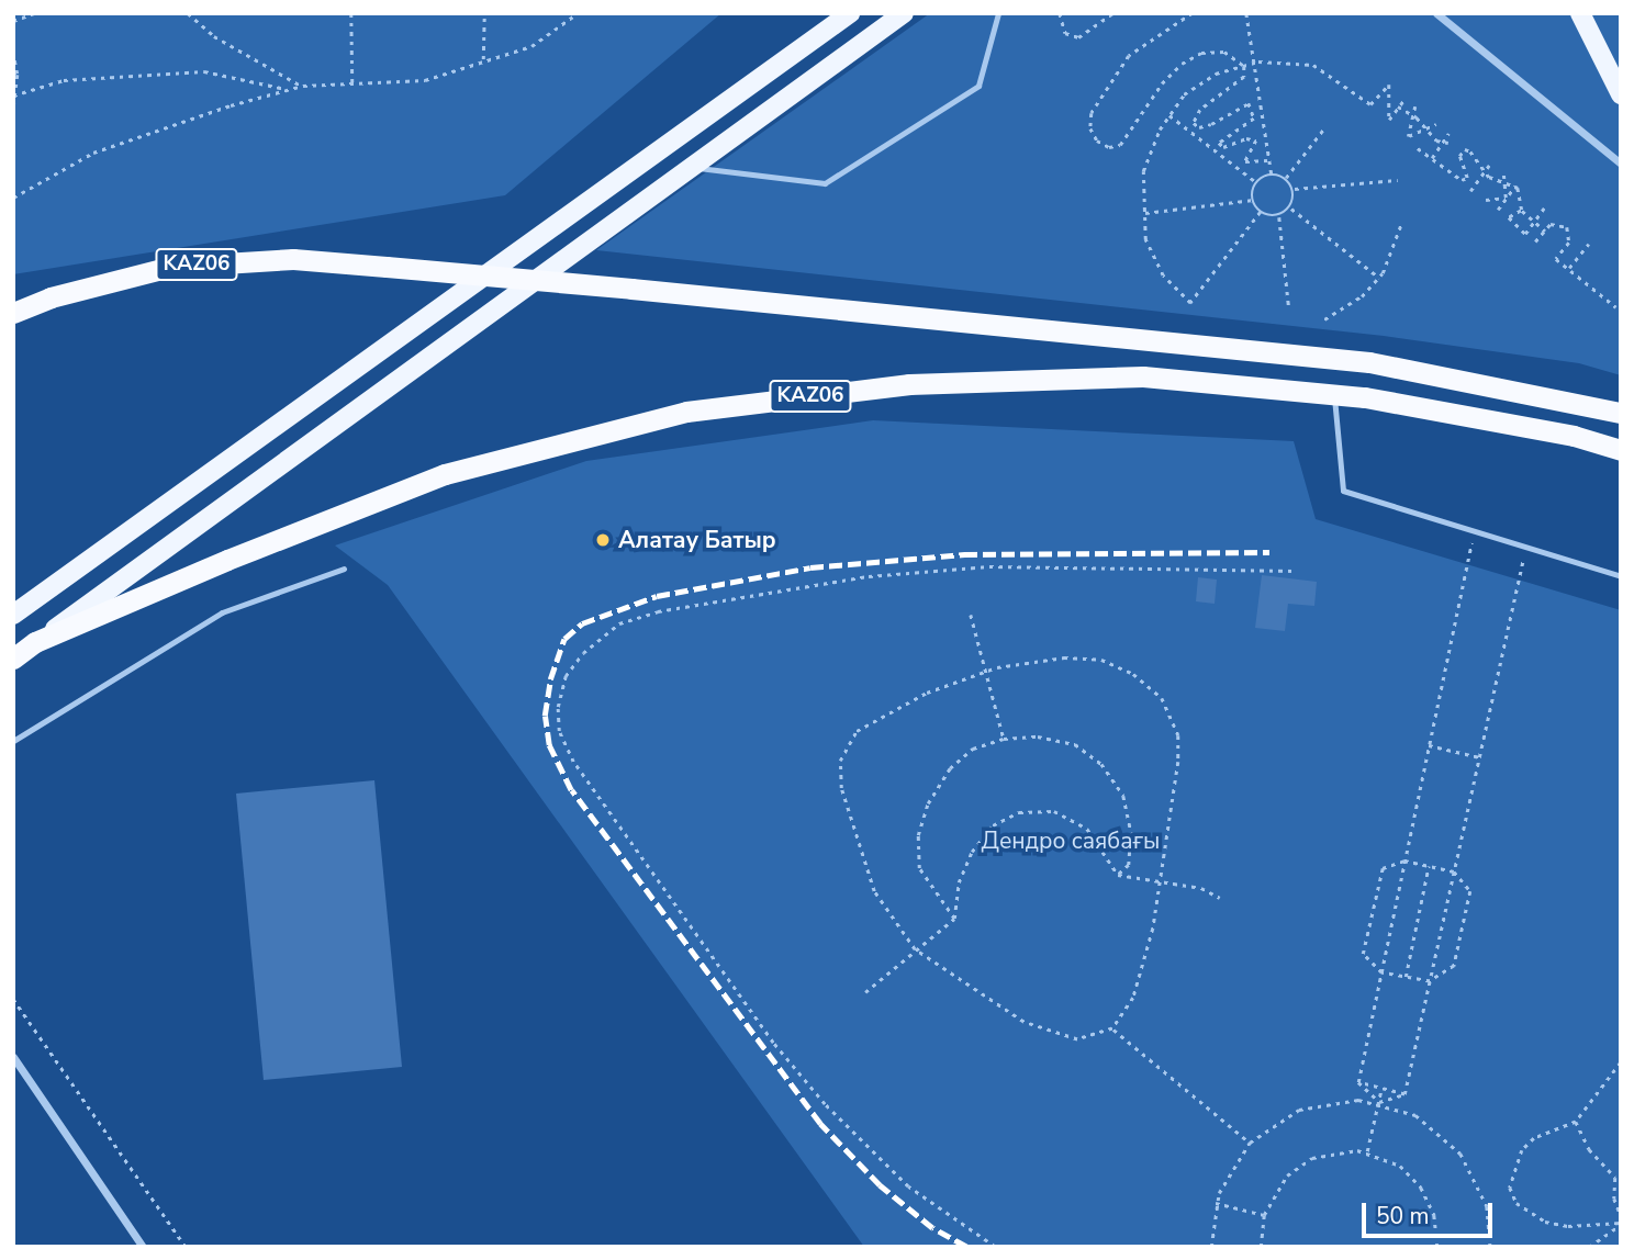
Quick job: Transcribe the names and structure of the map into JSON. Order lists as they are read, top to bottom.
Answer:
{
  "streets": {
    "highway": ["KАZ06"]
  },
  "parks": ["Дендро саябағы"],
  "places": ["Алатау Батыр"],
  "scale_bar": "50 m"
}
